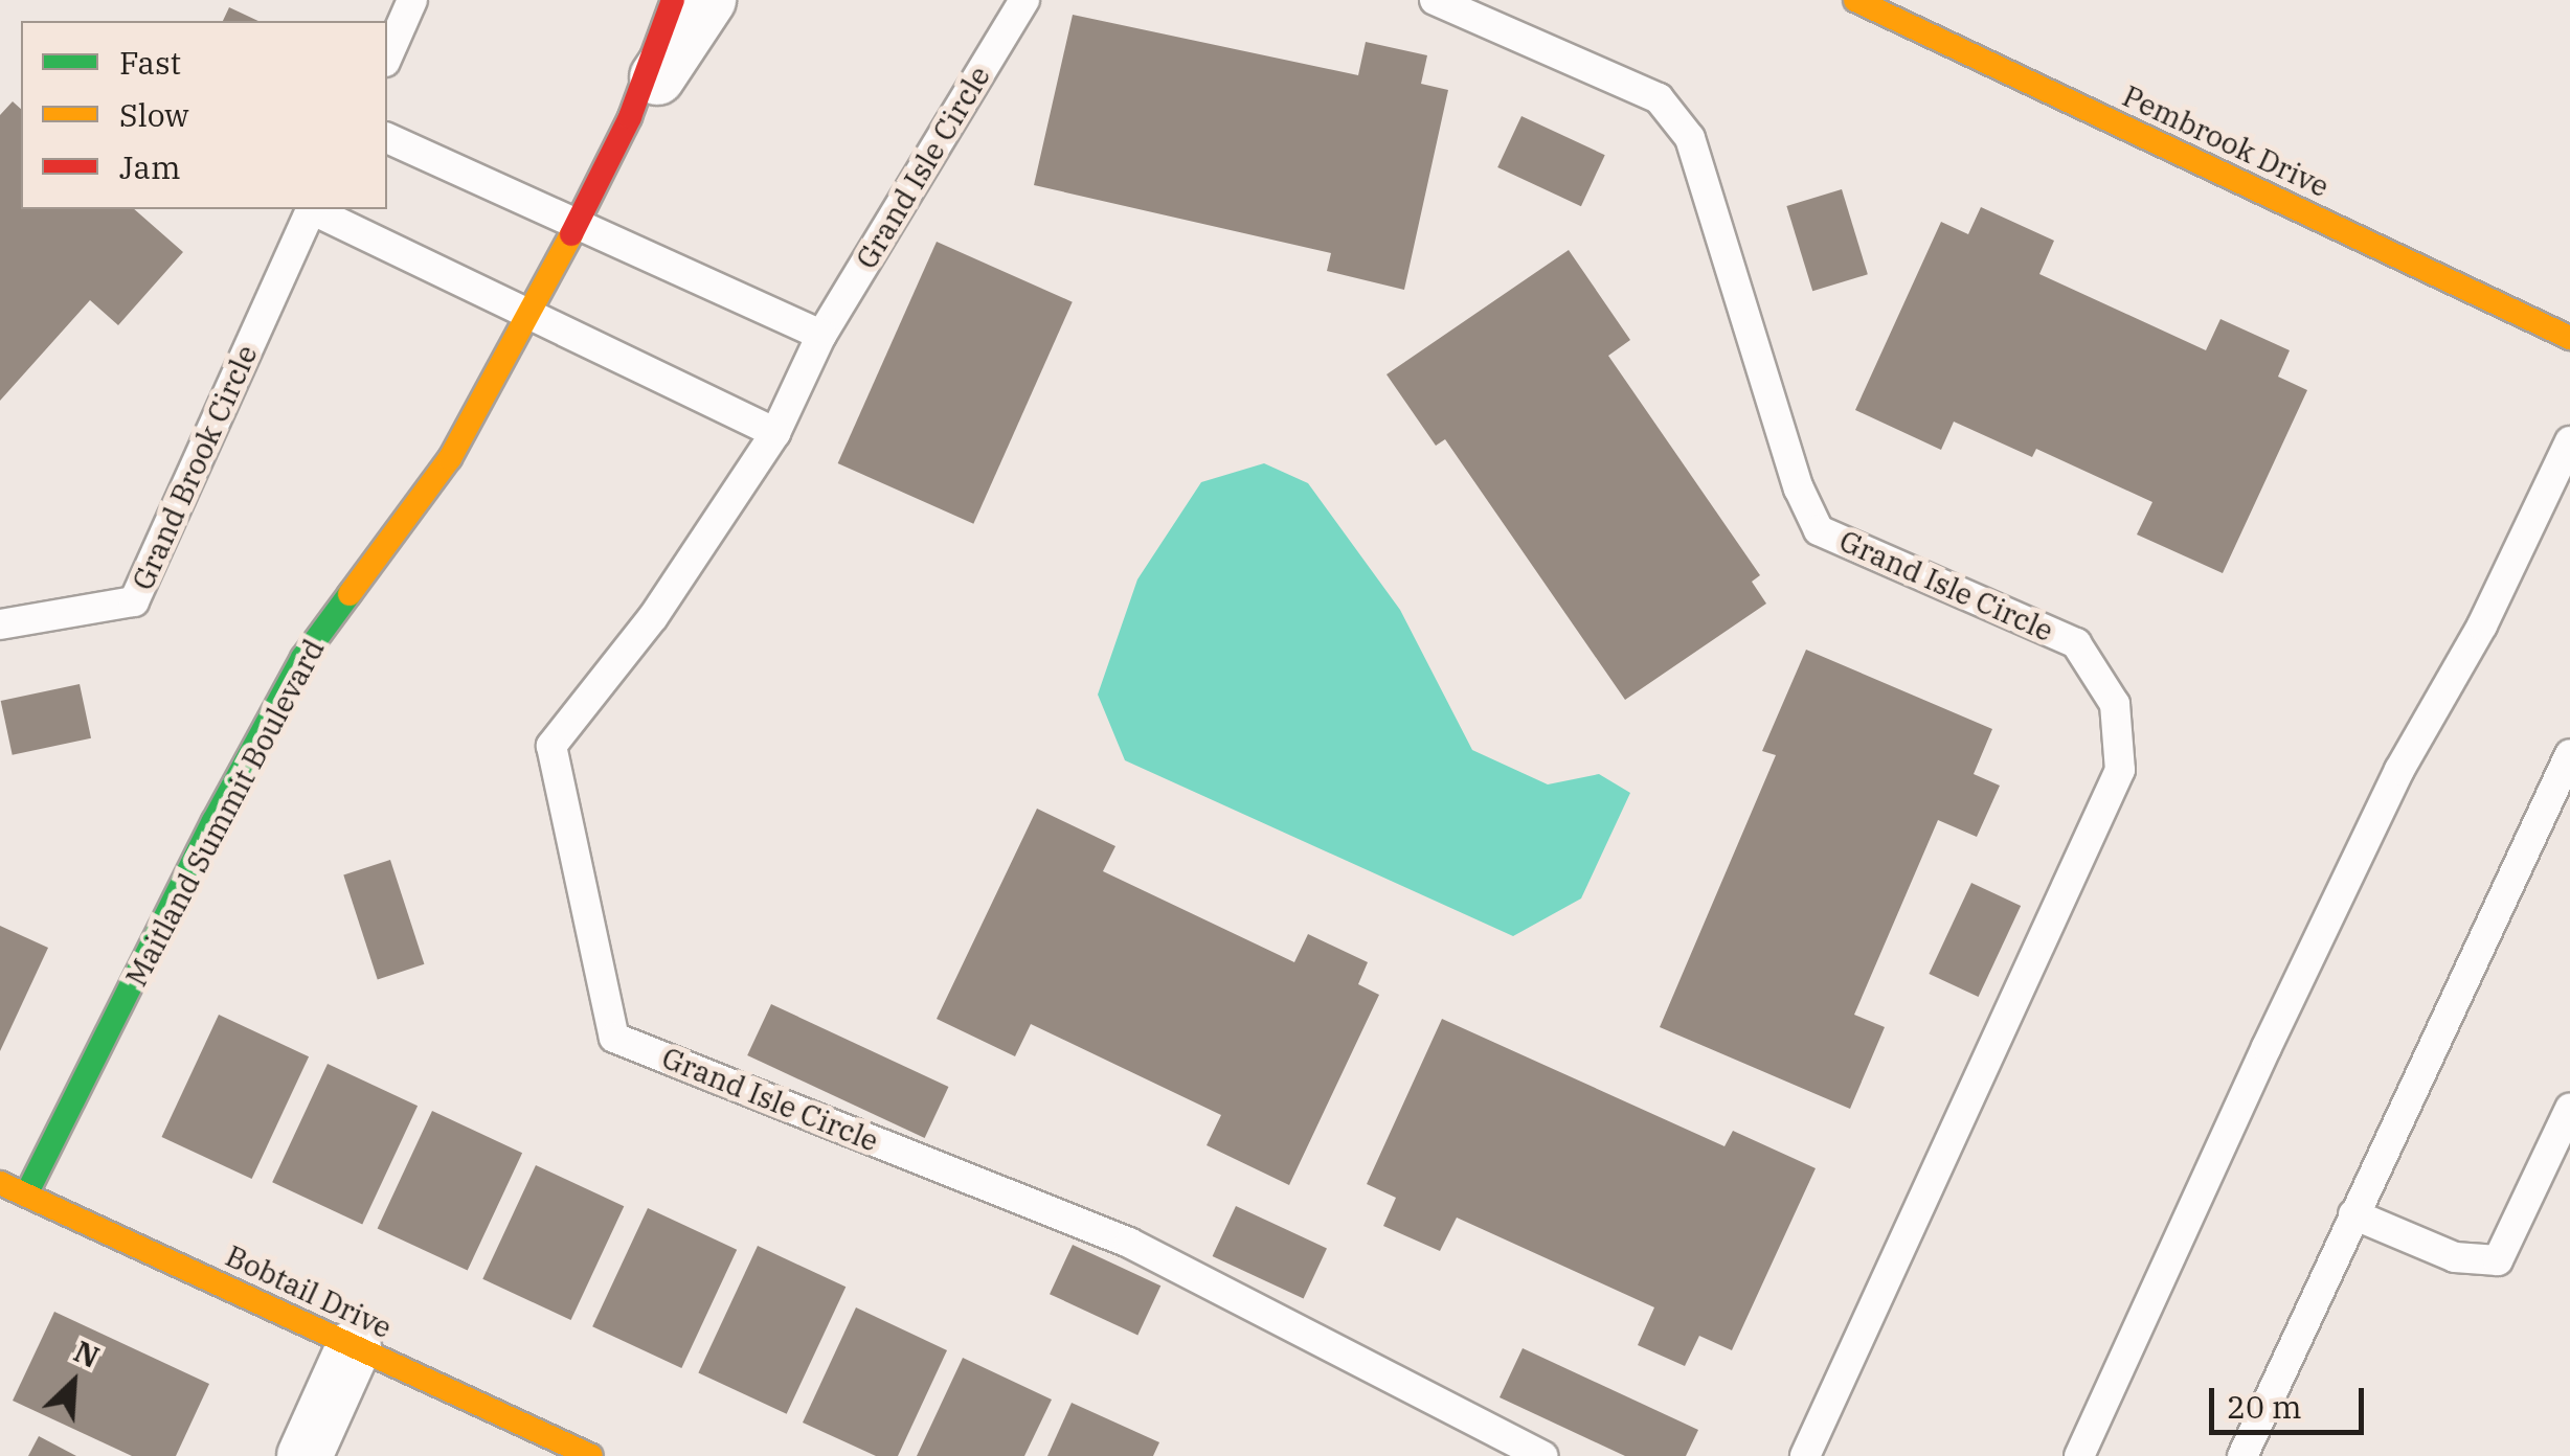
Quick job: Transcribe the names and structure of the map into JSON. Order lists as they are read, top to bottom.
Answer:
{
  "streets": {
    "street": ["Pembrook Drive", "Maitland Summit Boulevard", "Bobtail Drive"],
    "lane": ["Grand Isle Circle", "Grand Brook Circle"]
  },
  "crossings": [
    ["Grand Brook Circle", "Maitland Summit Boulevard"],
    ["Maitland Summit Boulevard", "Bobtail Drive"]
  ],
  "legend": ["Fast", "Slow", "Jam"],
  "scale_bar": "20 m",
  "north": "top right"
}
